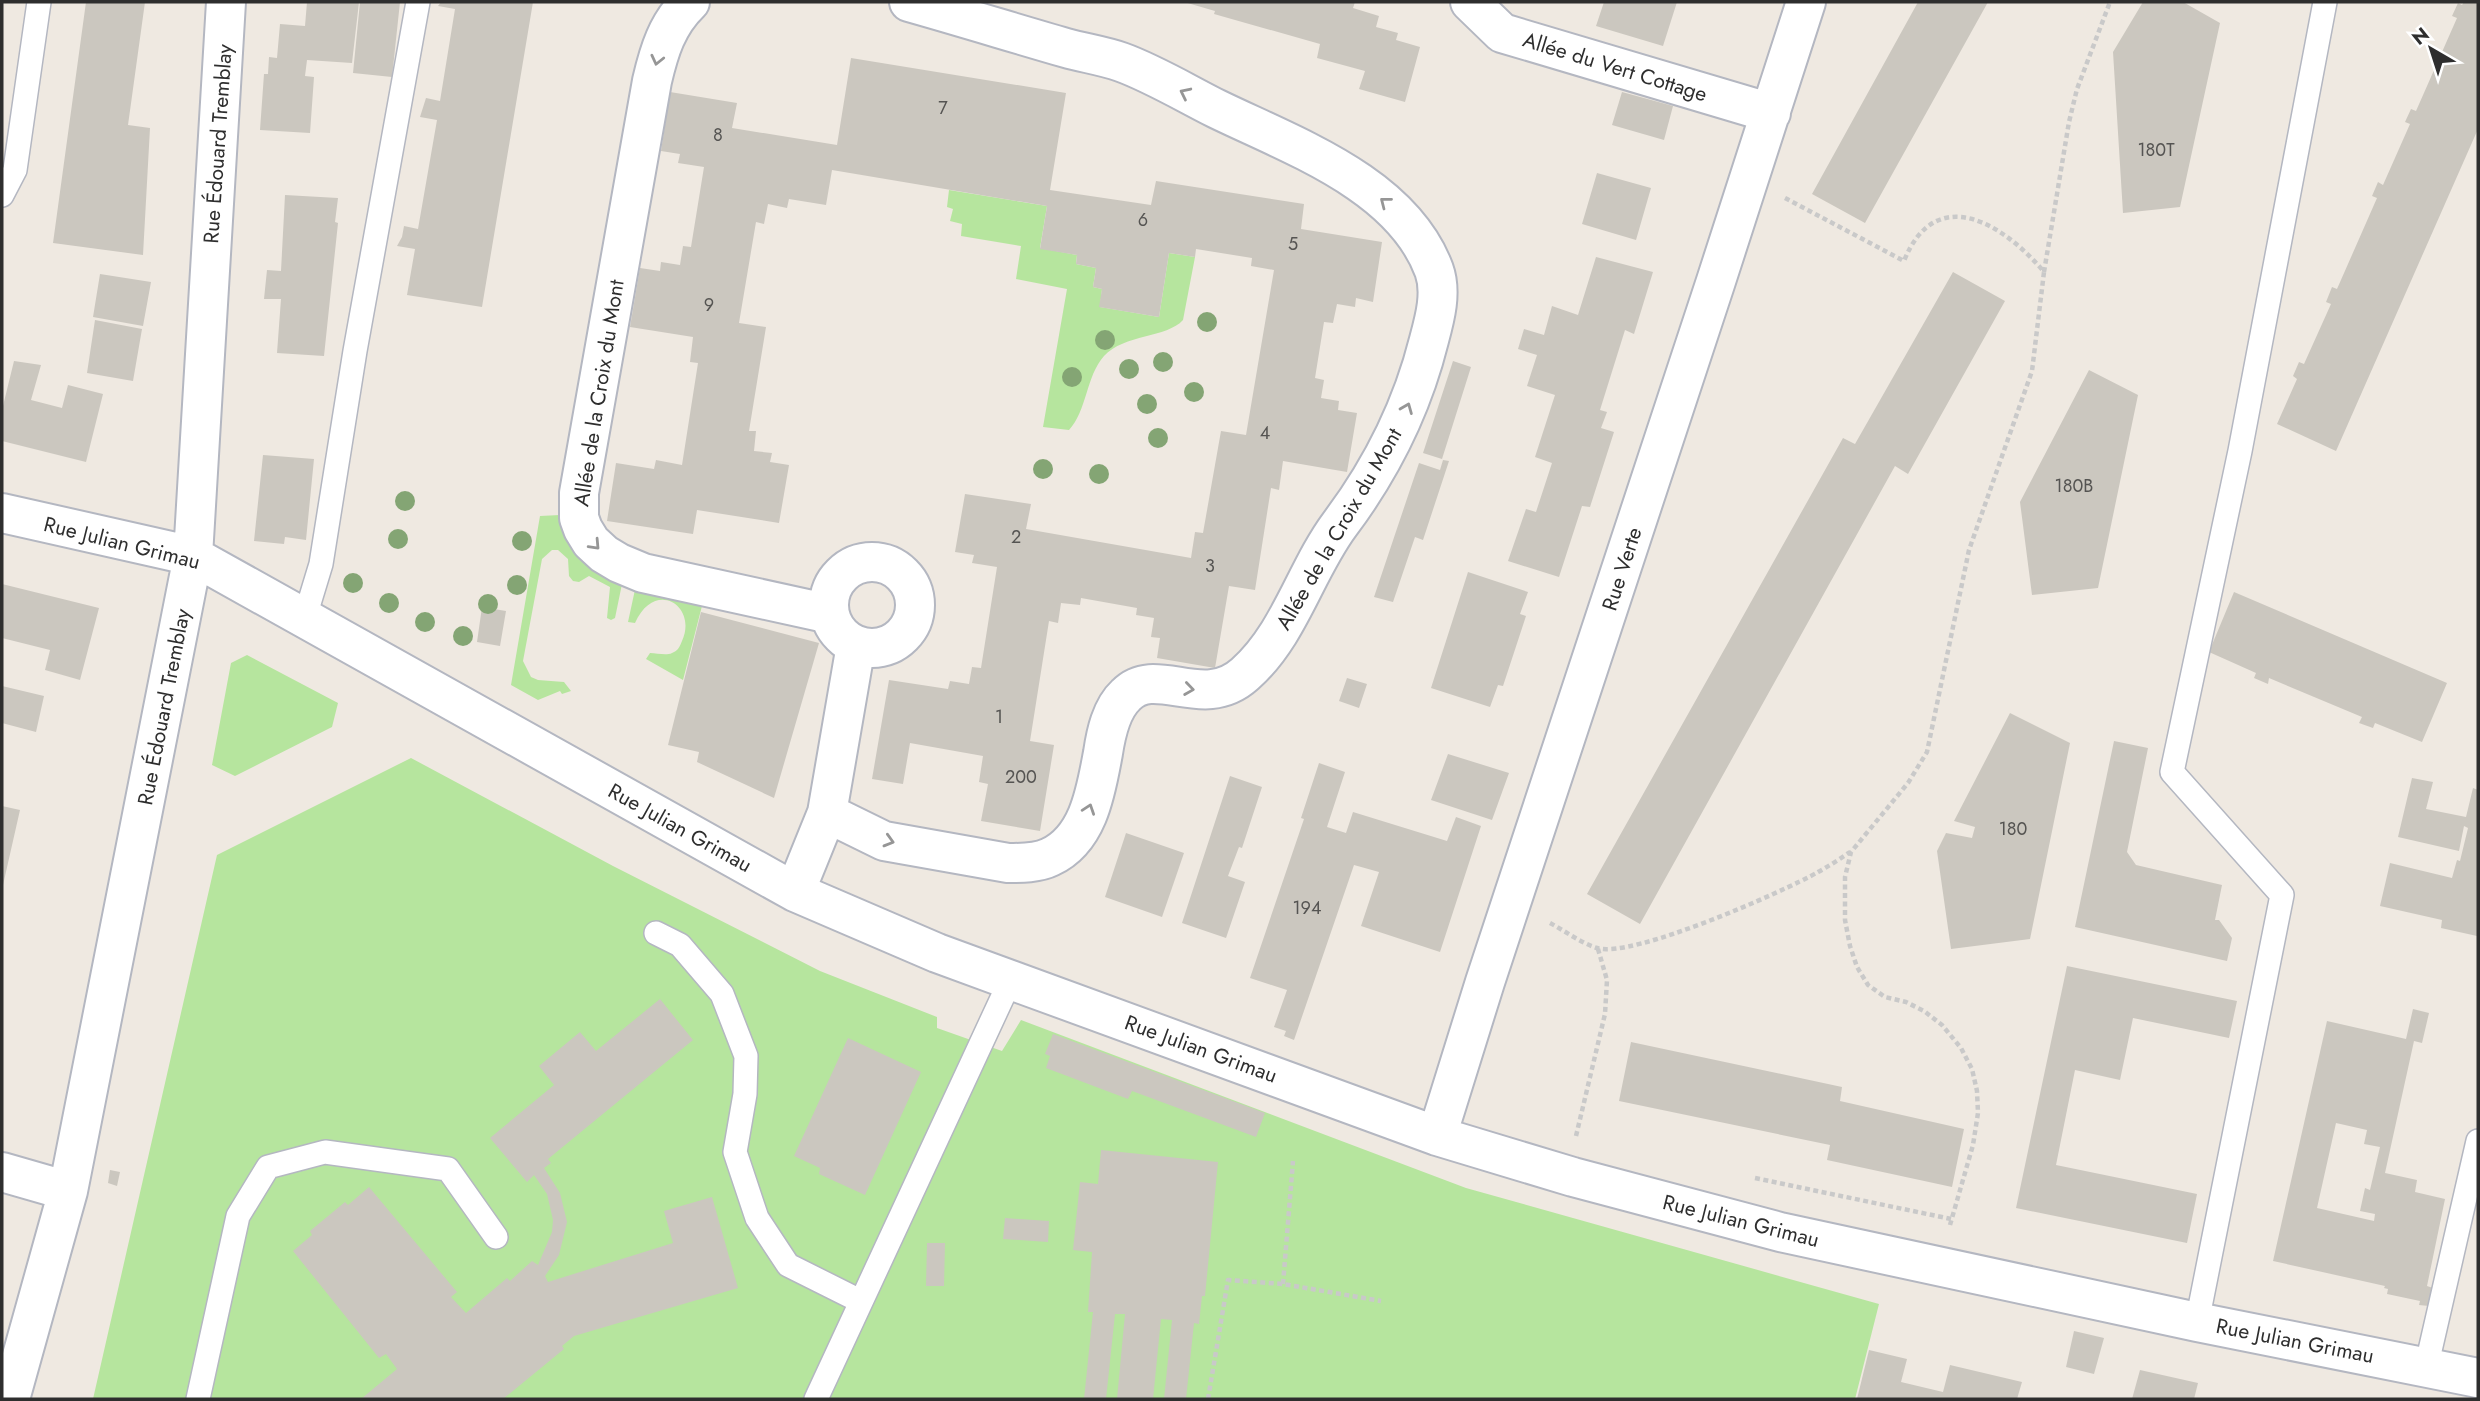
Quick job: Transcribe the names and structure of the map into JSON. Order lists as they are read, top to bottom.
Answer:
{
  "streets": {
    "street": [
      "Allée du Vert Cottage",
      "Rue Édouard Tremblay",
      "Allée de la Croix du Mont",
      "Rue Julian Grimau",
      "Rue Verte"
    ]
  },
  "crossings": [
    ["Allée du Vert Cottage", "Rue Verte"],
    ["Rue Édouard Tremblay", "Rue Julian Grimau"],
    ["Rue Julian Grimau", "Rue Verte"]
  ],
  "house_numbers": [
    "7",
    "8",
    "180T",
    "6",
    "5",
    "9",
    "4",
    "180B",
    "2",
    "3",
    "1",
    "200",
    "180",
    "194"
  ],
  "north": "top left"
}
